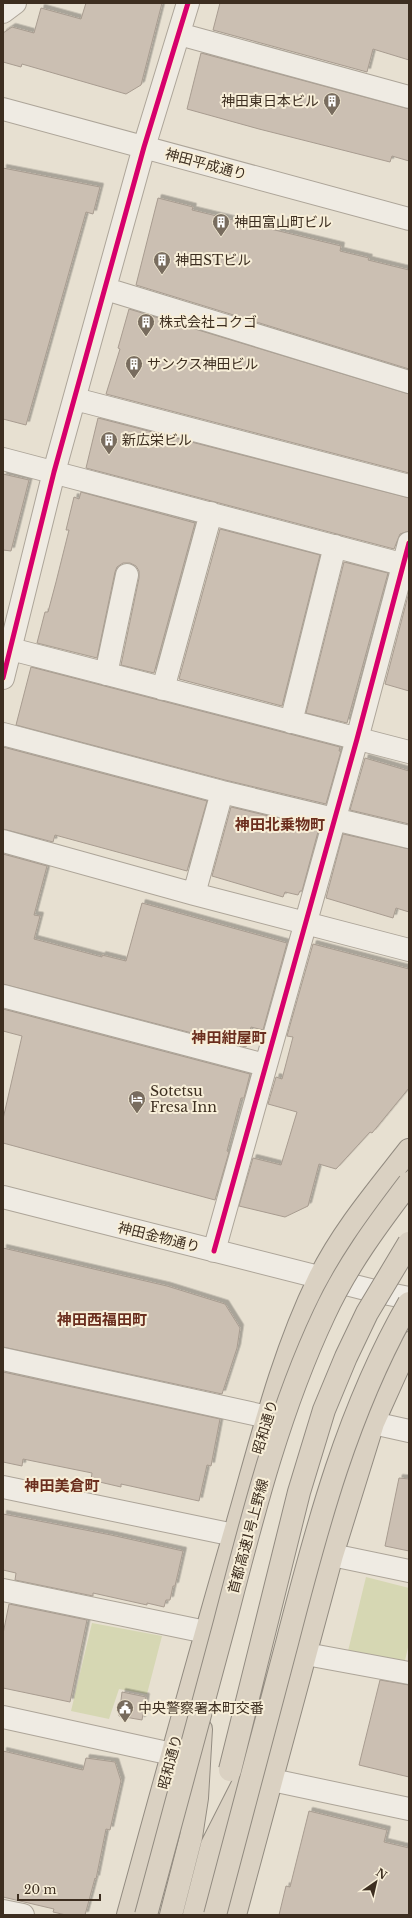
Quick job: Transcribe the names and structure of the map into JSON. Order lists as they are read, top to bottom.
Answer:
{
  "streets": {
    "highway": ["昭和通り", "首都高速1号上野線"],
    "street": ["神田平成通り", "神田金物通り"]
  },
  "crossings": [
    ["神田金物通り", "昭和通り"]
  ],
  "districts": [
    "神田北乗物町",
    "神田紺屋町",
    "神田西福田町",
    "神田美倉町"
  ],
  "places": {
    "building": [
      "神田東日本ビル",
      "神田富山町ビル",
      "神田STビル",
      "株式会社コクゴ",
      "サンクス神田ビル",
      "新広栄ビル"
    ],
    "hotel": ["Sotetsu Fresa Inn"],
    "public building": ["中央警察署本町交番"]
  },
  "scale_bar": "20 m",
  "north": "top right"
}
